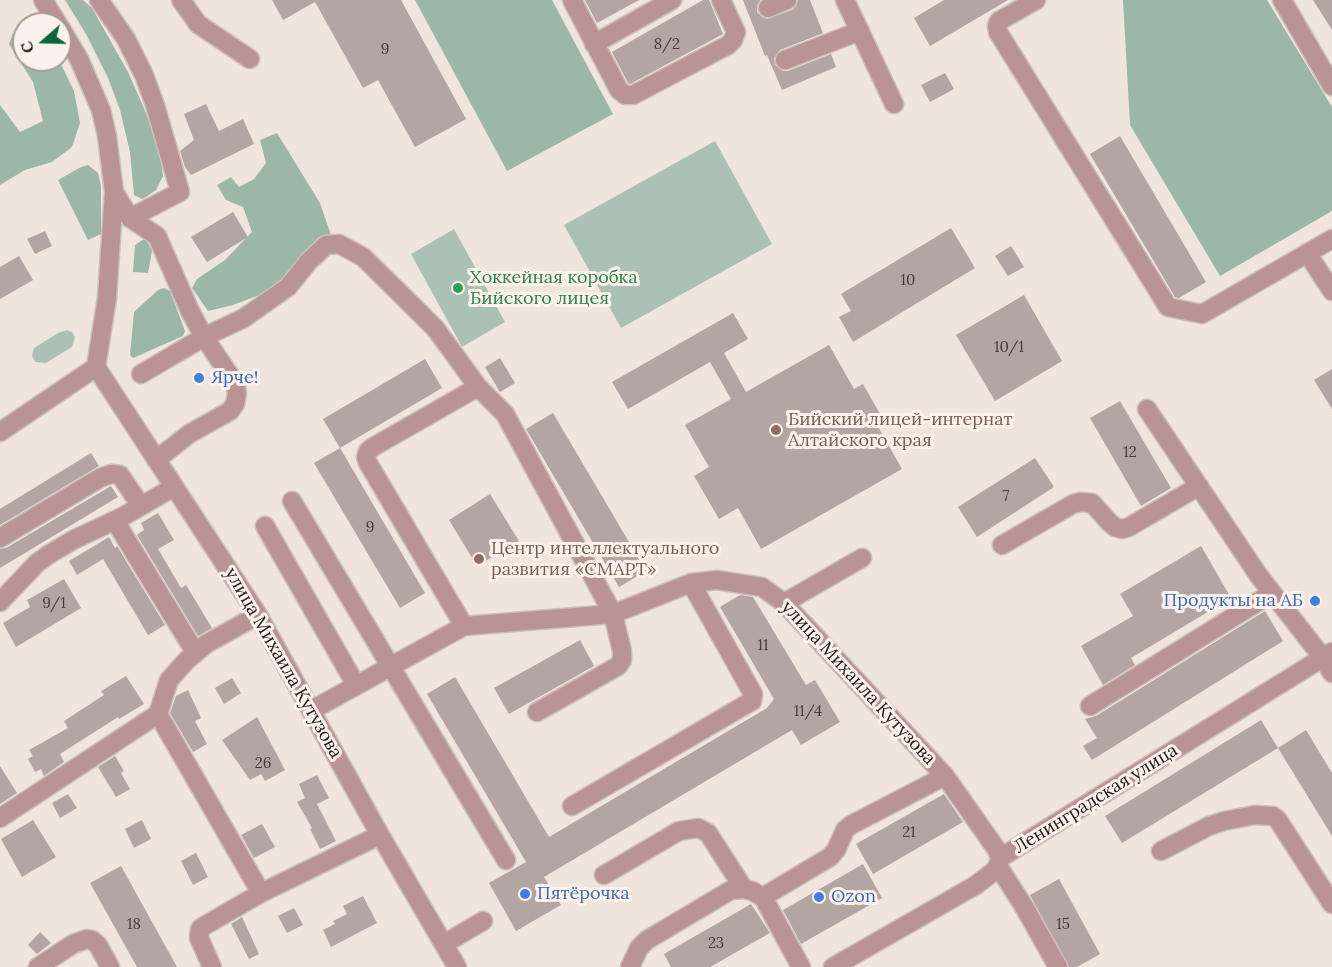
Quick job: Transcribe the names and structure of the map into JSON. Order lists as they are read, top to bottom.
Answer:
{
  "streets": {
    "street": ["улица Михаила Кутузова", "Ленинградская улица"]
  },
  "crossings": [
    ["улица Михаила Кутузова", "Ленинградская улица"]
  ],
  "places": [
    "Хоккейная коробка Бийского лицея",
    "Ярче!",
    "Бийский лицей-интернат Алтайского края",
    "Центр интеллектуального развития «СМАРТ»",
    "Продукты на АБ",
    "Пятёрочка",
    "Ozon"
  ],
  "house_numbers": [
    "8/2",
    "9",
    "10",
    "10/1",
    "12",
    "7",
    "9",
    "9/1",
    "11",
    "11/4",
    "26",
    "21",
    "18",
    "15",
    "23"
  ],
  "north": "left"
}
